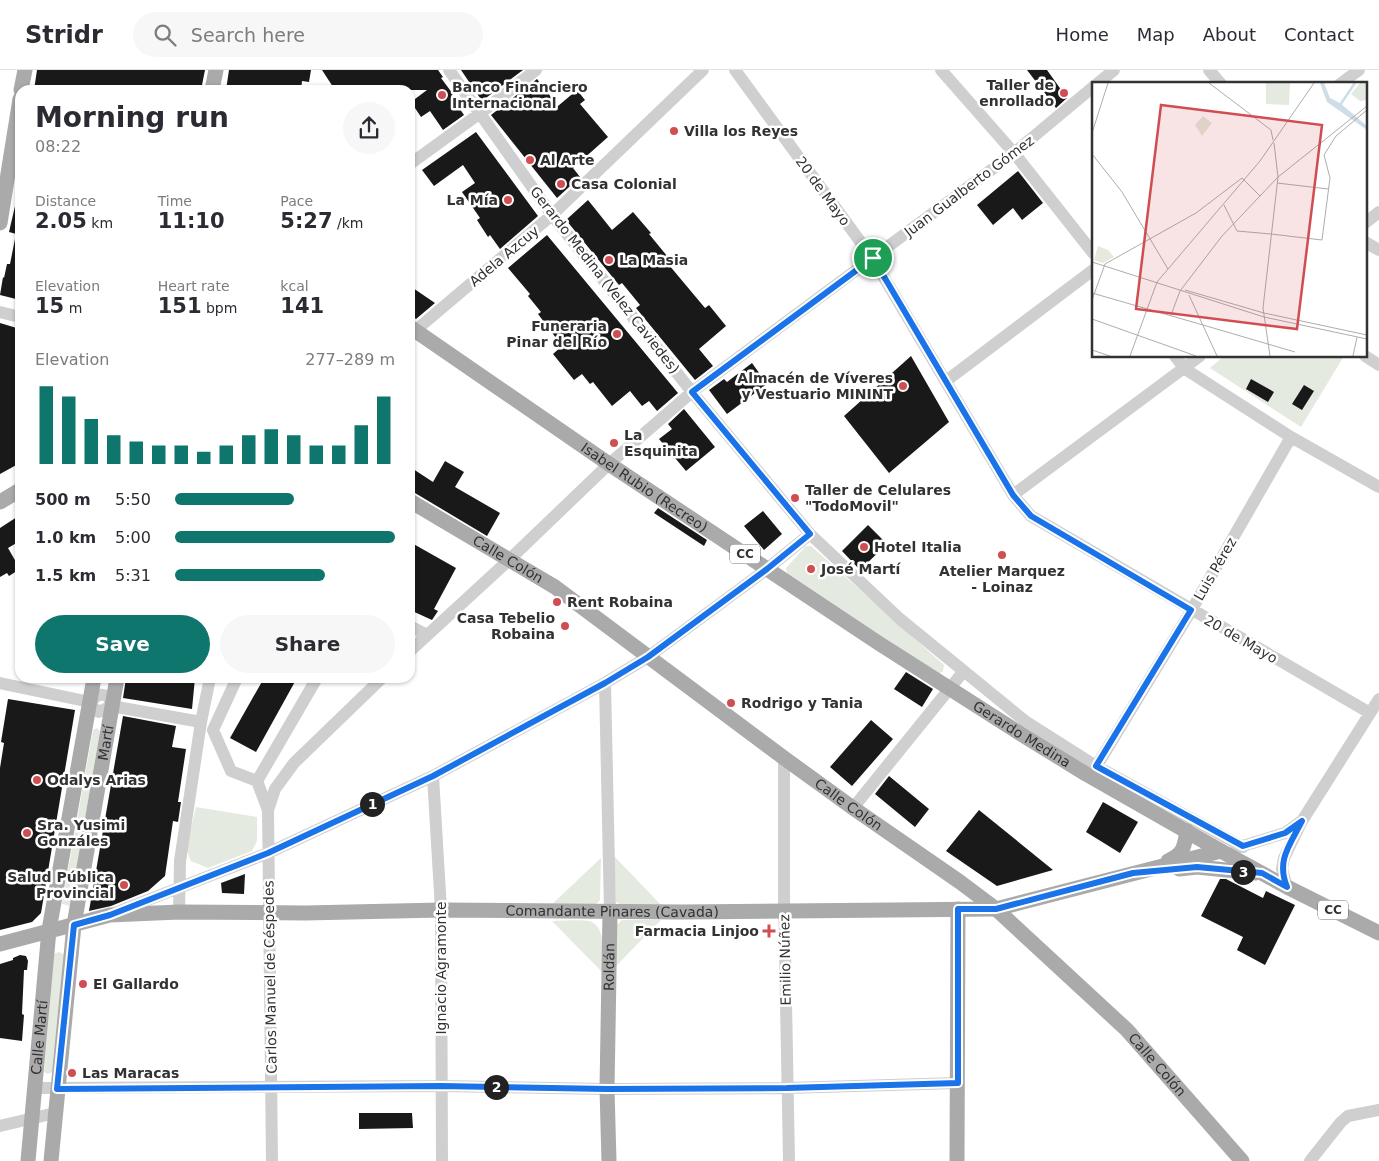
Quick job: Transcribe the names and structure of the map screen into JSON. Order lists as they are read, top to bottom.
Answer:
{
  "streets": {
    "main road": [
      "Isabel Rubio (Recreo)",
      "CC",
      "Calle Colón",
      "Gerardo Medina",
      "Martí",
      "Comandante Pinares (Cavada)",
      "Roldán",
      "Calle Martí"
    ],
    "street": [
      "Juan Gualberto Gómez",
      "20 de Mayo",
      "Adela Azcuy",
      "Gerardo Medina (Velez Caviedes)",
      "Luis Pérez",
      "Emilio Núñez",
      "Ignacio Agramonte",
      "Carlos Manuel de Céspedes"
    ]
  },
  "crossings": [
    ["Juan Gualberto Gómez", "20 de Mayo"],
    ["Juan Gualberto Gómez", "Gerardo Medina (Velez Caviedes)"],
    ["Juan Gualberto Gómez", "Isabel Rubio (Recreo)"],
    ["Juan Gualberto Gómez", "Calle Colón"],
    ["20 de Mayo", "Luis Pérez"],
    ["Adela Azcuy", "Gerardo Medina (Velez Caviedes)"],
    ["Gerardo Medina (Velez Caviedes)", "Gerardo Medina"],
    ["Isabel Rubio (Recreo)", "Gerardo Medina"],
    ["Calle Colón", "Comandante Pinares (Cavada)"],
    ["Calle Colón", "Emilio Núñez"],
    ["Luis Pérez", "Gerardo Medina"],
    ["Gerardo Medina", "Comandante Pinares (Cavada)"],
    ["Martí", "Comandante Pinares (Cavada)"],
    ["Martí", "Calle Martí"],
    ["Comandante Pinares (Cavada)", "Emilio Núñez"],
    ["Comandante Pinares (Cavada)", "Roldán"],
    ["Comandante Pinares (Cavada)", "Ignacio Agramonte"],
    ["Comandante Pinares (Cavada)", "Carlos Manuel de Céspedes"],
    ["Comandante Pinares (Cavada)", "Calle Martí"]
  ],
  "places": {
    "other": [
      "Taller de enrollado",
      "Banco Financiero Internacional",
      "Villa los Reyes",
      "Al Arte",
      "Casa Colonial",
      "La Mía",
      "La Masia",
      "Funeraria Pinar del Río",
      "Almacén de Víveres y Vestuario MININT",
      "La Esquinita",
      "Taller de Celulares \"TodoMovil\"",
      "Hotel Italia",
      "Atelier Marquez - Loinaz",
      "José Martí",
      "Rent Robaina",
      "Casa Tebelio Robaina",
      "Rodrigo y Tania",
      "Odalys Arias",
      "Sra. Yusimi Gonzáles",
      "Salud Pública Provincial",
      "El Gallardo",
      "Las Maracas"
    ],
    "health": ["Farmacia Linjoo"]
  },
  "page": {
    "header": "Stridr",
    "search": "Search here",
    "nav": [
      "Home",
      "Map",
      "About",
      "Contact"
    ],
    "heading": ["Morning run", "08:22"],
    "stats": [
      ["Distance", "2.05 km"],
      ["Time", "11:10"],
      ["Pace", "5:27 /km"],
      ["Elevation", "15 m"],
      ["Heart rate", "151 bpm"],
      ["kcal", "141"]
    ],
    "chart": ["Elevation", "277–289 m"],
    "list": [
      {
        "name": "500 m",
        "note": "5:50"
      },
      {
        "name": "1.0 km",
        "note": "5:00"
      },
      {
        "name": "1.5 km",
        "note": "5:31"
      }
    ],
    "buttons": ["Save", "Share"],
    "pins": ["1", "3", "2"]
  }
}
